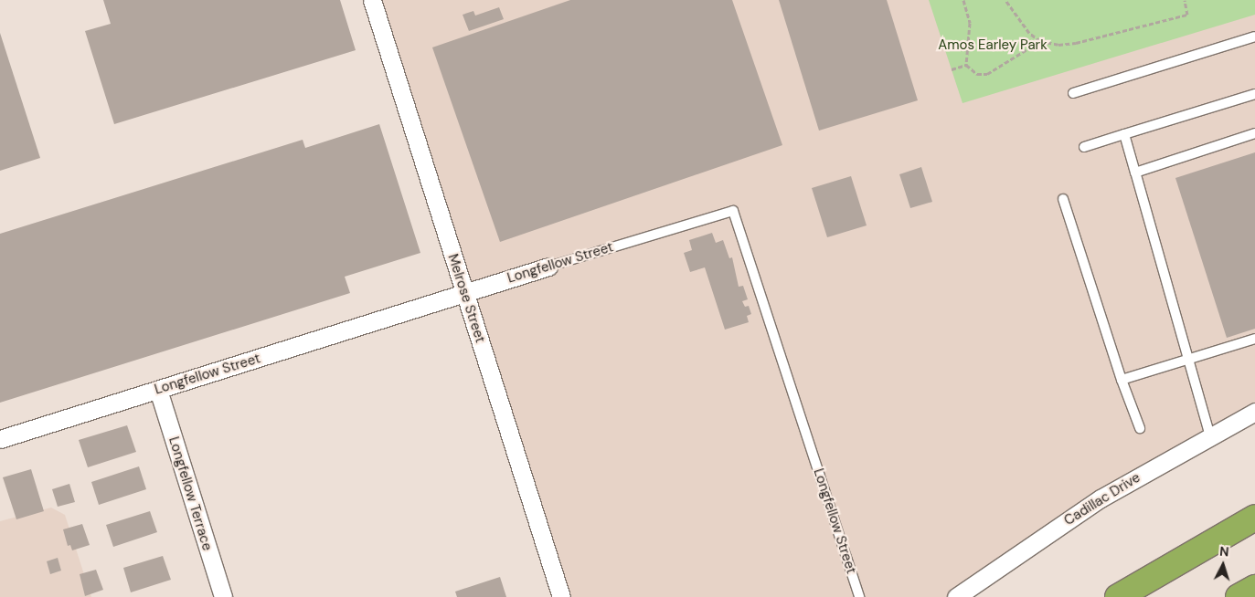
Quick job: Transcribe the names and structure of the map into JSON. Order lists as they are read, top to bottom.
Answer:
{
  "streets": {
    "street": [
      "Longfellow Street",
      "Melrose Street",
      "Longfellow Terrace",
      "Cadillac Drive"
    ]
  },
  "crossings": [
    ["Longfellow Street", "Melrose Street"],
    ["Longfellow Street", "Longfellow Terrace"]
  ],
  "parks": ["Amos Earley Park"],
  "north": "top"
}
